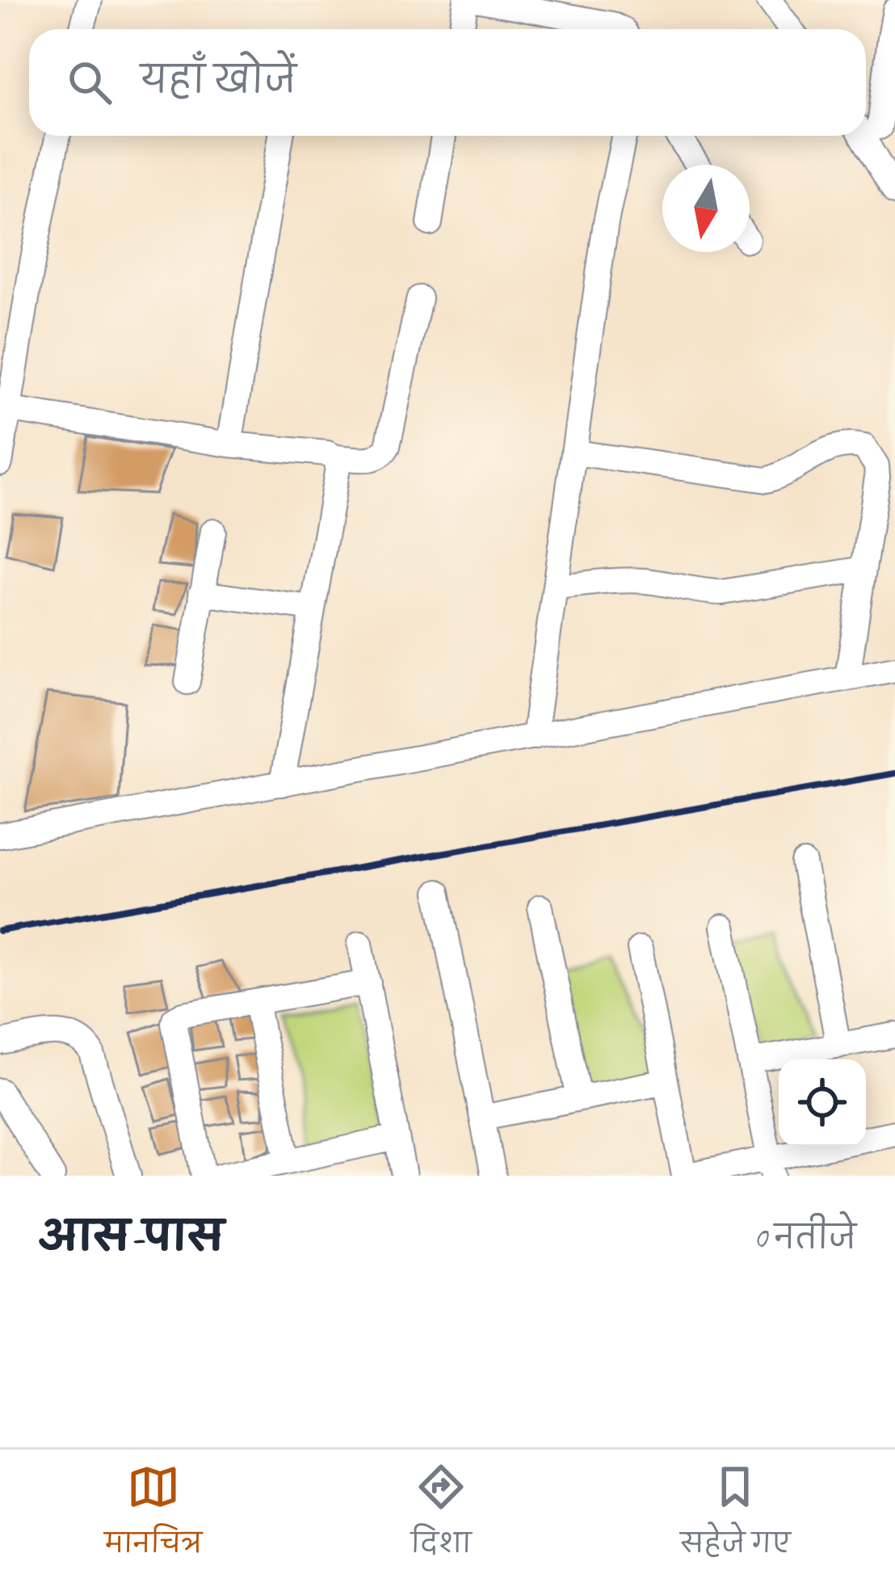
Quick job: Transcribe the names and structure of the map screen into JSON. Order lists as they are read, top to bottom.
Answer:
{
  "north": "bottom",
  "page": {
    "search": "यहाँ खोजें",
    "heading": ["आस-पास", "0 नतीजे"],
    "nav": ["मानचित्र", "दिशा", "सहेजे गए"]
  }
}
